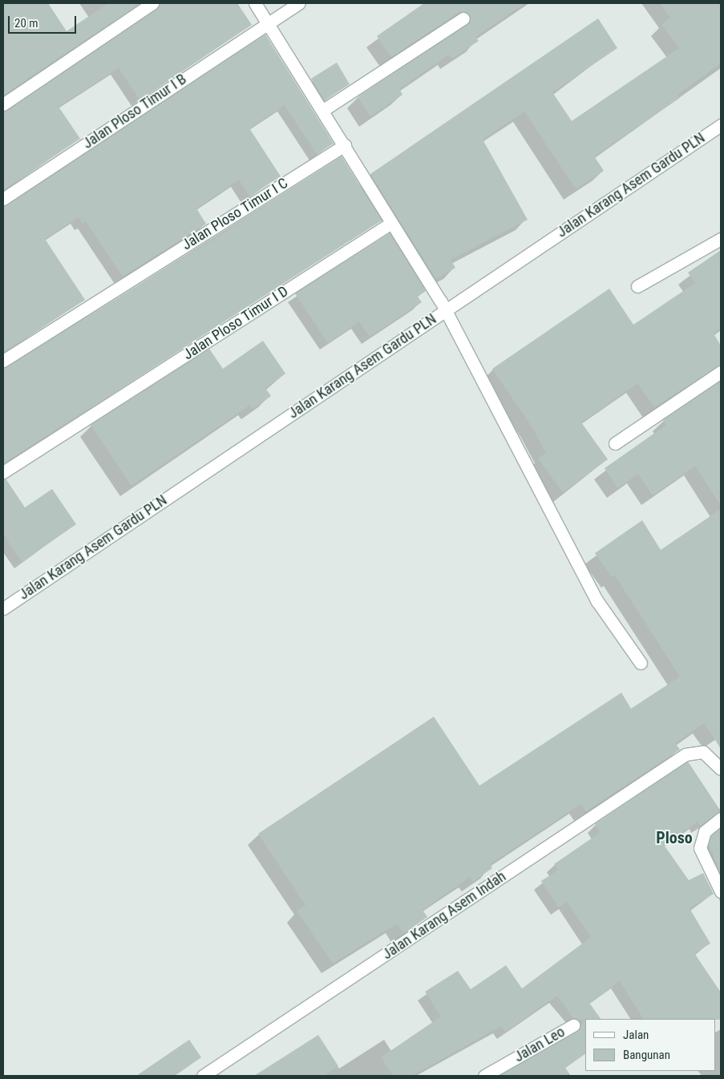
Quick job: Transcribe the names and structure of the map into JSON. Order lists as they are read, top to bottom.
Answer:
{
  "streets": {
    "street": [
      "Jalan Ploso Timur I B",
      "Jalan Karang Asem Gardu PLN",
      "Jalan Ploso Timur I C",
      "Jalan Ploso Timur I D",
      "Jalan Karang Asem Indah",
      "Jalan Leo"
    ]
  },
  "districts": ["Ploso"],
  "legend": ["Jalan", "Bangunan"],
  "scale_bar": "20 m"
}
